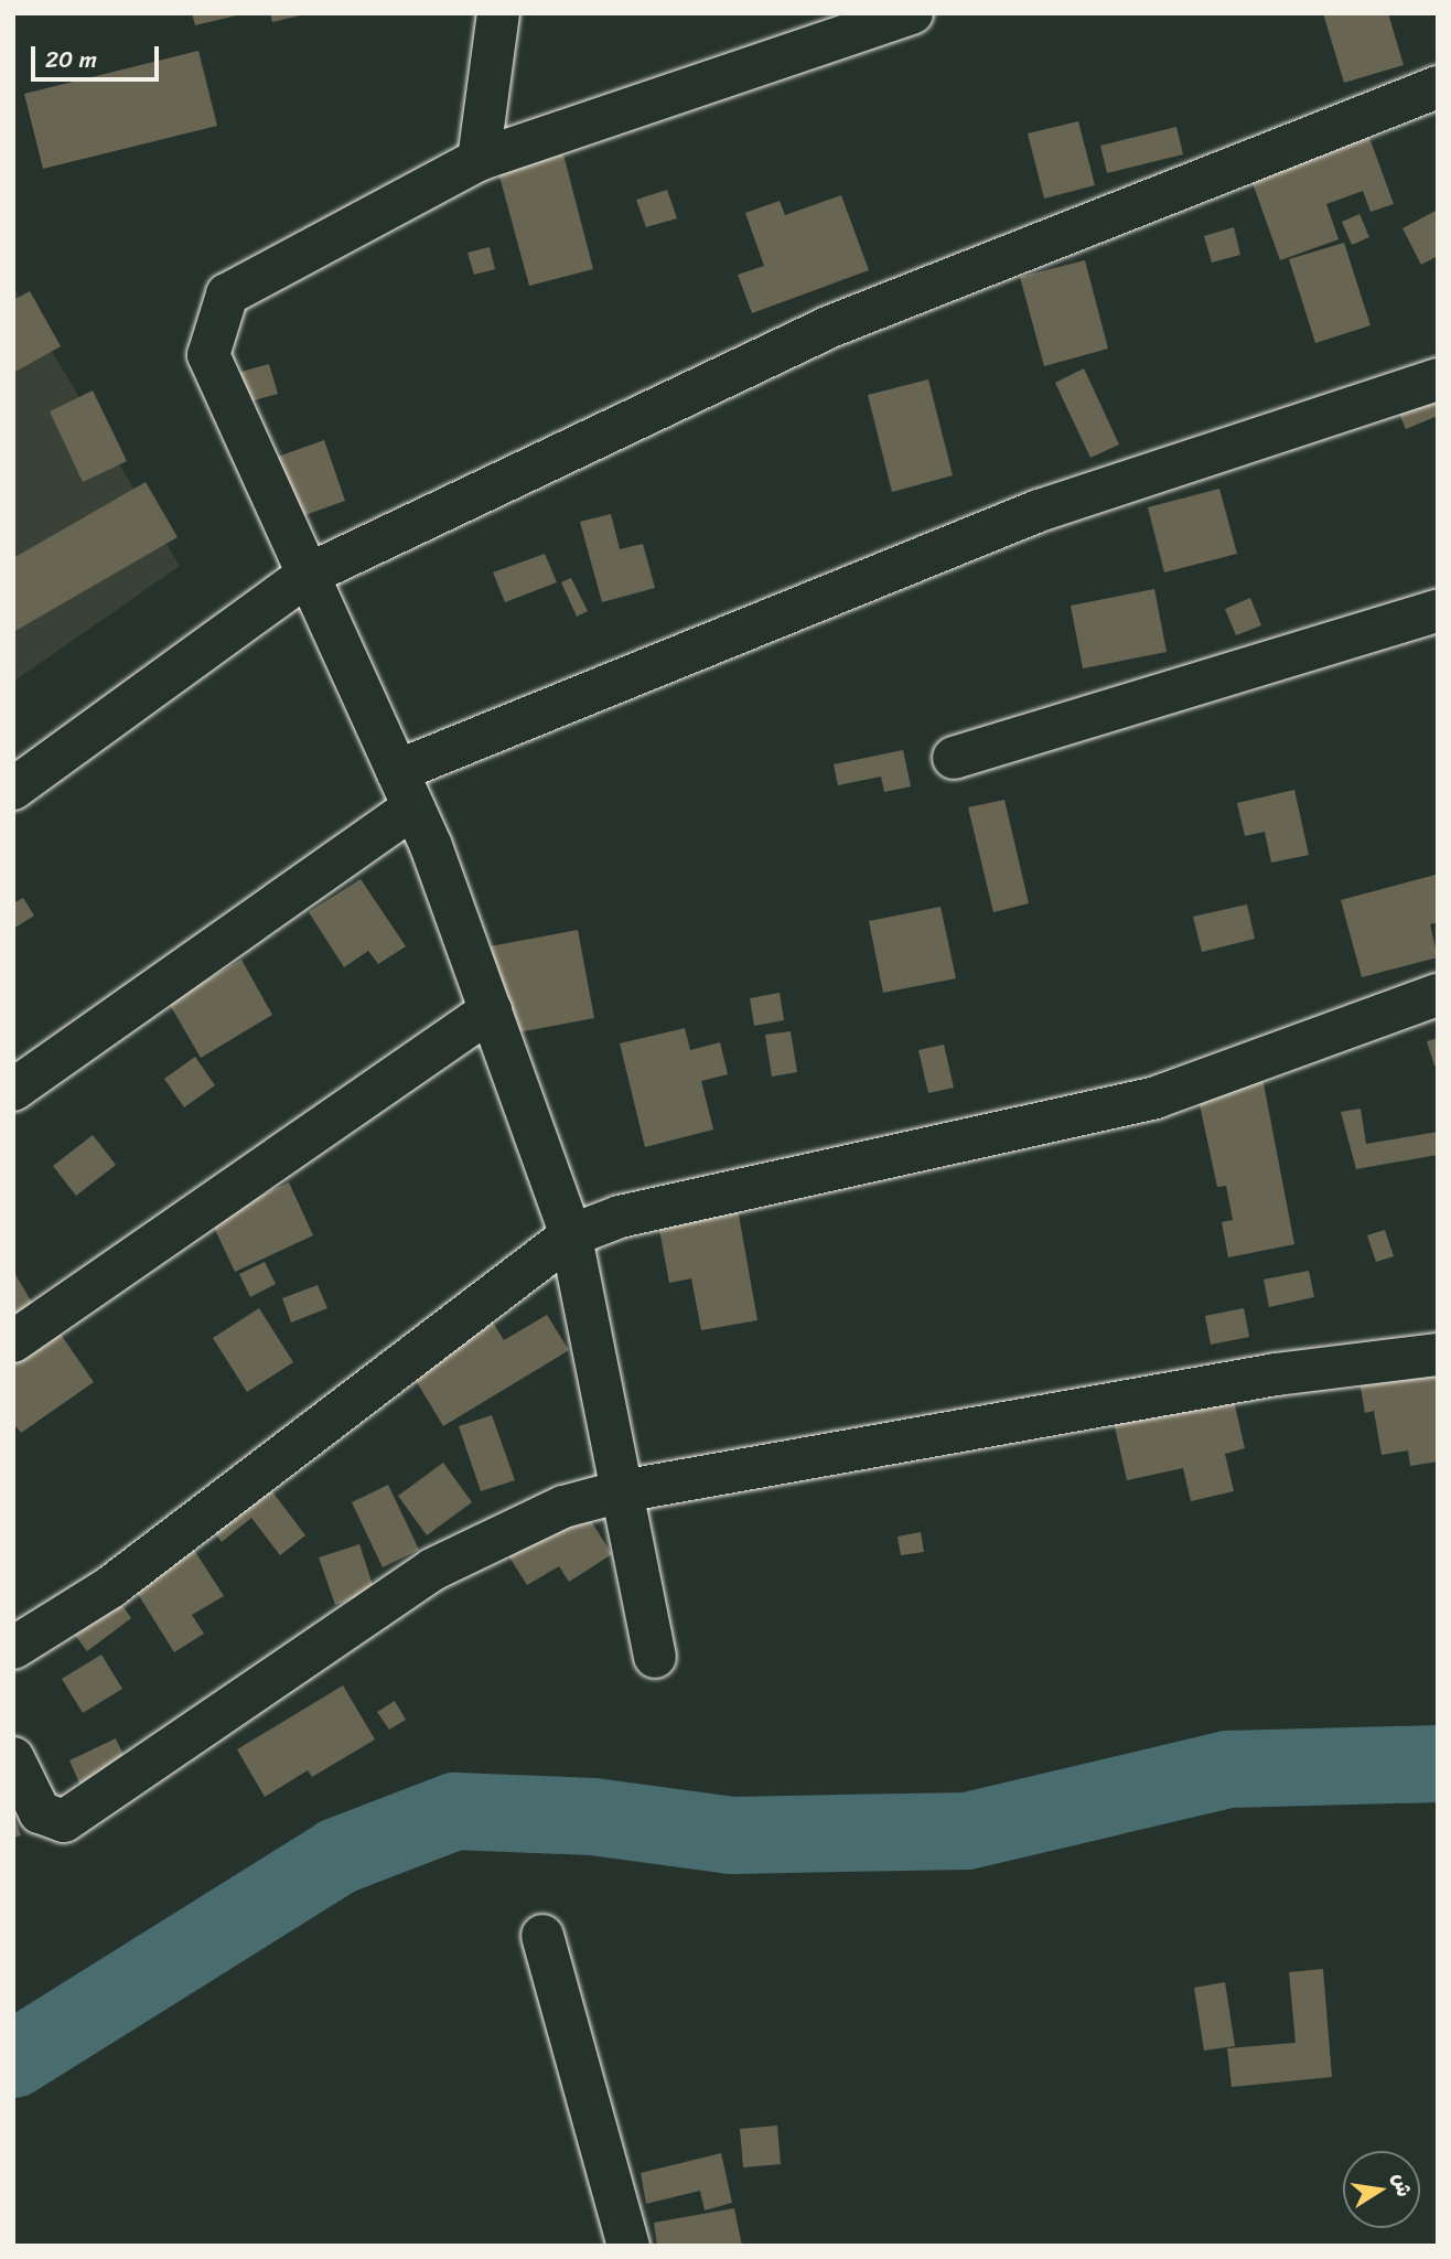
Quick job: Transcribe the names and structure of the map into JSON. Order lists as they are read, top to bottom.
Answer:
{
  "scale_bar": "20 m",
  "north": "right"
}
